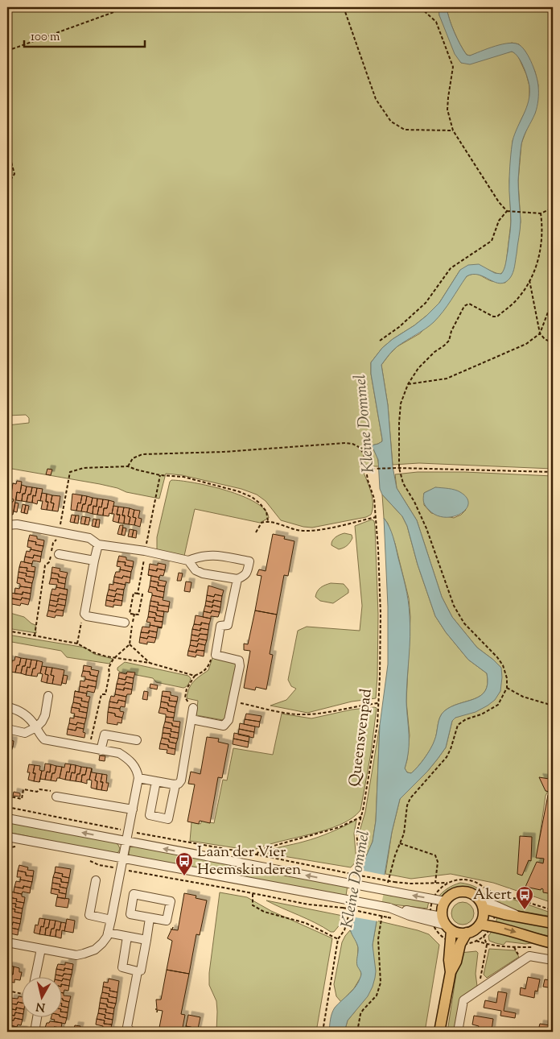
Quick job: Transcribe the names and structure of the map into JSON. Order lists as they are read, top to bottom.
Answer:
{
  "streets": {
    "path": ["Queensvenpad"]
  },
  "water": ["Kleine Dommel"],
  "places": {
    "bus stop": ["Laan der Vier Heemskinderen", "Akert"]
  },
  "scale_bar": "100 m",
  "north": "bottom"
}
